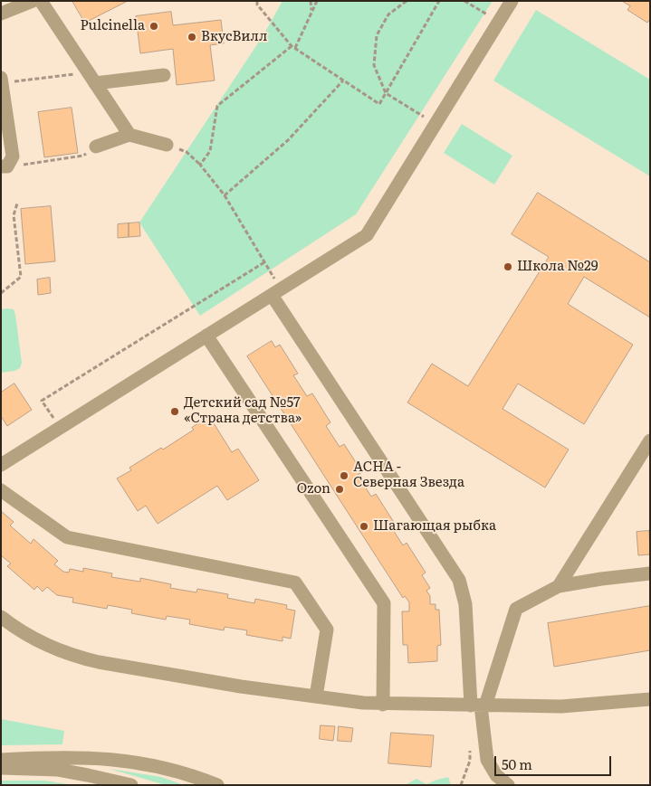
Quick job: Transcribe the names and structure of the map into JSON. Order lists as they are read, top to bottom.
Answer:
{
  "places": [
    "Pulcinella",
    "ВкусВилл",
    "Школа №29",
    "Детский сад №57 «Страна детства»",
    "АСНА - Северная Звезда",
    "Ozon",
    "Шагающая рыбка"
  ],
  "scale_bar": "50 m"
}
